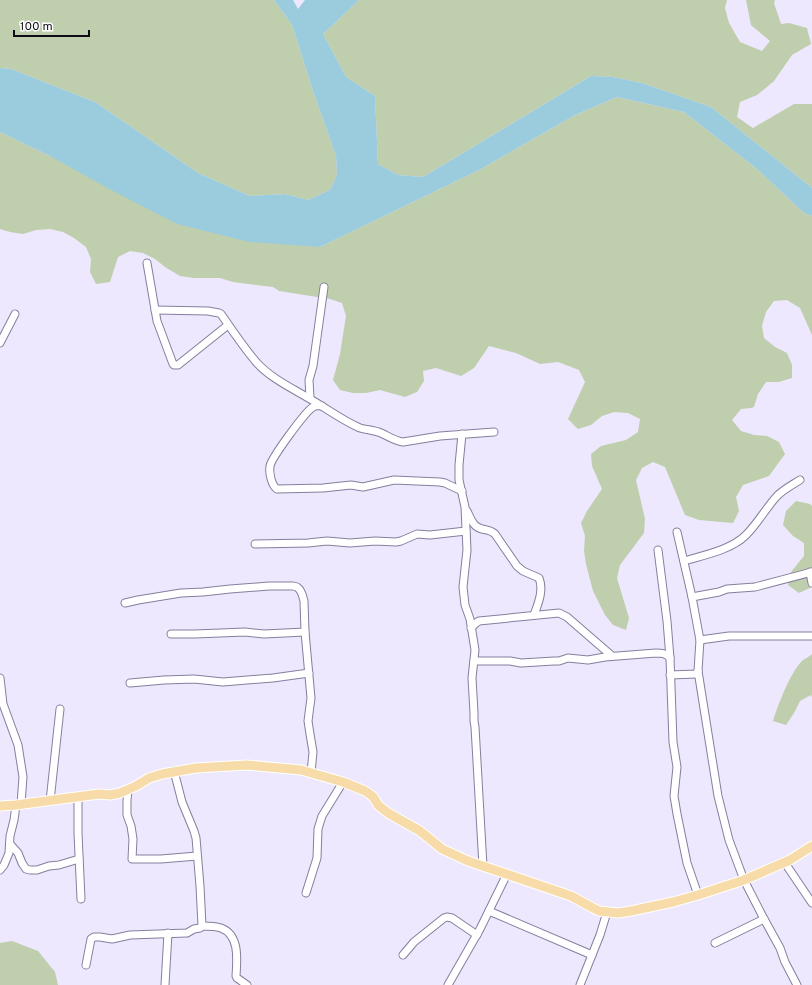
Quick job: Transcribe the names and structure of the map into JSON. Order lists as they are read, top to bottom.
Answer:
{
  "scale_bar": "100 m"
}
